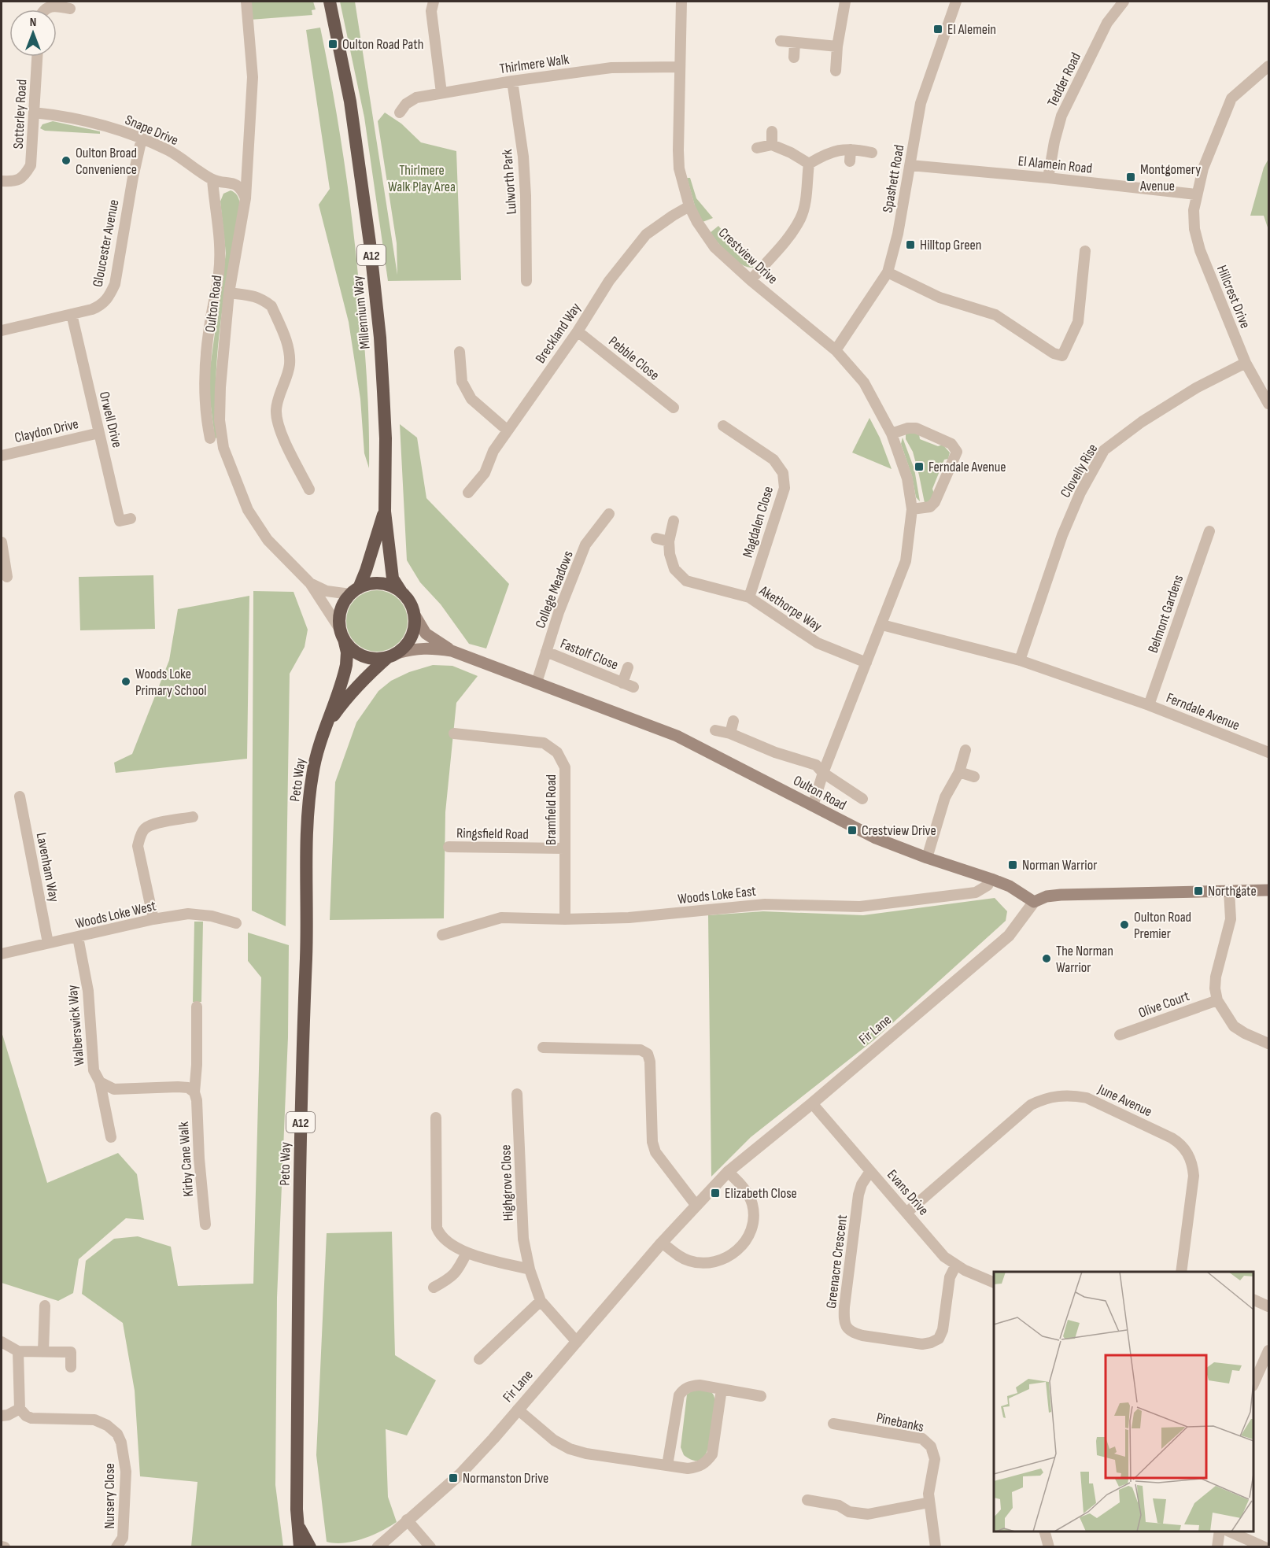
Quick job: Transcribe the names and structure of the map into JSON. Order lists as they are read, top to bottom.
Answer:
{
  "streets": {
    "highway": ["A12", "Millennium Way", "Peto Way"],
    "main road": ["Oulton Road"],
    "street": [
      "Thirlmere Walk",
      "Tedder Road",
      "Sotterley Road",
      "Snape Drive",
      "El Alamein Road",
      "Spashett Road",
      "Lulworth Park",
      "Gloucester Avenue",
      "Crestview Drive",
      "Hillcrest Drive",
      "Breckland Way",
      "Pebble Close",
      "Orwell Drive",
      "Claydon Drive",
      "Clovelly Rise",
      "Magdalen Close",
      "College Meadows",
      "Akethorpe Way",
      "Belmont Gardens",
      "Fastolf Close",
      "Ferndale Avenue",
      "Bramfield Road",
      "Ringsfield Road",
      "Lavenham Way",
      "Woods Loke East",
      "Woods Loke West",
      "Olive Court",
      "Walberswick Way",
      "Fir Lane",
      "June Avenue",
      "Kirby Cane Walk",
      "Highgrove Close",
      "Evans Drive",
      "Greenacre Crescent",
      "Pinebanks",
      "Nursery Close"
    ]
  },
  "crossings": [
    ["Thirlmere Walk", "Lulworth Park"],
    ["Thirlmere Walk", "Crestview Drive"],
    ["Tedder Road", "El Alamein Road"],
    ["Sotterley Road", "Snape Drive"],
    ["Snape Drive", "Gloucester Avenue"],
    ["Snape Drive", "Oulton Road"],
    ["El Alamein Road", "Spashett Road"],
    ["El Alamein Road", "Hillcrest Drive"],
    ["Spashett Road", "Crestview Drive"],
    ["Gloucester Avenue", "Orwell Drive"],
    ["Crestview Drive", "Oulton Road"],
    ["Crestview Drive", "Breckland Way"],
    ["Crestview Drive", "Akethorpe Way"],
    ["Crestview Drive", "Ferndale Avenue"],
    ["Hillcrest Drive", "Clovelly Rise"],
    ["Oulton Road", "Millennium Way"],
    ["Oulton Road", "College Meadows"],
    ["Oulton Road", "Peto Way"],
    ["Oulton Road", "Woods Loke East"],
    ["Oulton Road", "Fir Lane"],
    ["Millennium Way", "Peto Way"],
    ["Breckland Way", "Pebble Close"],
    ["Orwell Drive", "Claydon Drive"],
    ["Clovelly Rise", "Ferndale Avenue"],
    ["Magdalen Close", "Akethorpe Way"],
    ["College Meadows", "Fastolf Close"],
    ["Belmont Gardens", "Ferndale Avenue"],
    ["Bramfield Road", "Ringsfield Road"],
    ["Bramfield Road", "Woods Loke East"],
    ["Lavenham Way", "Woods Loke West"],
    ["Woods Loke West", "Walberswick Way"],
    ["Fir Lane", "Highgrove Close"],
    ["Fir Lane", "Evans Drive"],
    ["June Avenue", "Evans Drive"],
    ["Evans Drive", "Greenacre Crescent"]
  ],
  "parks": ["Thirlmere Walk Play Area"],
  "places": {
    "transit": [
      "El Alemein",
      "Oulton Road Path",
      "Montgomery Avenue",
      "Hilltop Green",
      "Ferndale Avenue",
      "Crestview Drive",
      "Norman Warrior",
      "Northgate",
      "Elizabeth Close",
      "Normanston Drive"
    ],
    "other": [
      "Oulton Broad Convenience",
      "Woods Loke Primary School",
      "Oulton Road Premier",
      "The Norman Warrior"
    ]
  },
  "north": "top"
}
